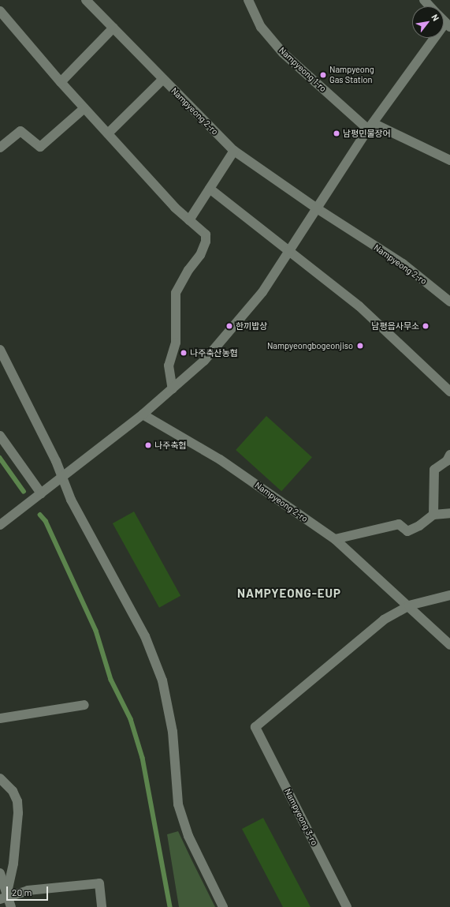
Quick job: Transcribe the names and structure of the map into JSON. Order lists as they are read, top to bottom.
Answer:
{
  "streets": {
    "street": ["Nampyeong 1-ro", "Nampyeong 2-ro", "Nampyeong 3-ro"]
  },
  "crossings": [
    ["Nampyeong 2-ro", "Nampyeong 3-ro"]
  ],
  "districts": ["NAMPYEONG-EUP"],
  "places": [
    "Nampyeong Gas Station",
    "남평민물장어",
    "한끼밥상",
    "남평읍사무소",
    "Nampyeongbogeonjiso",
    "나주축산농협",
    "나주축협"
  ],
  "scale_bar": "20 m",
  "north": "top right"
}
